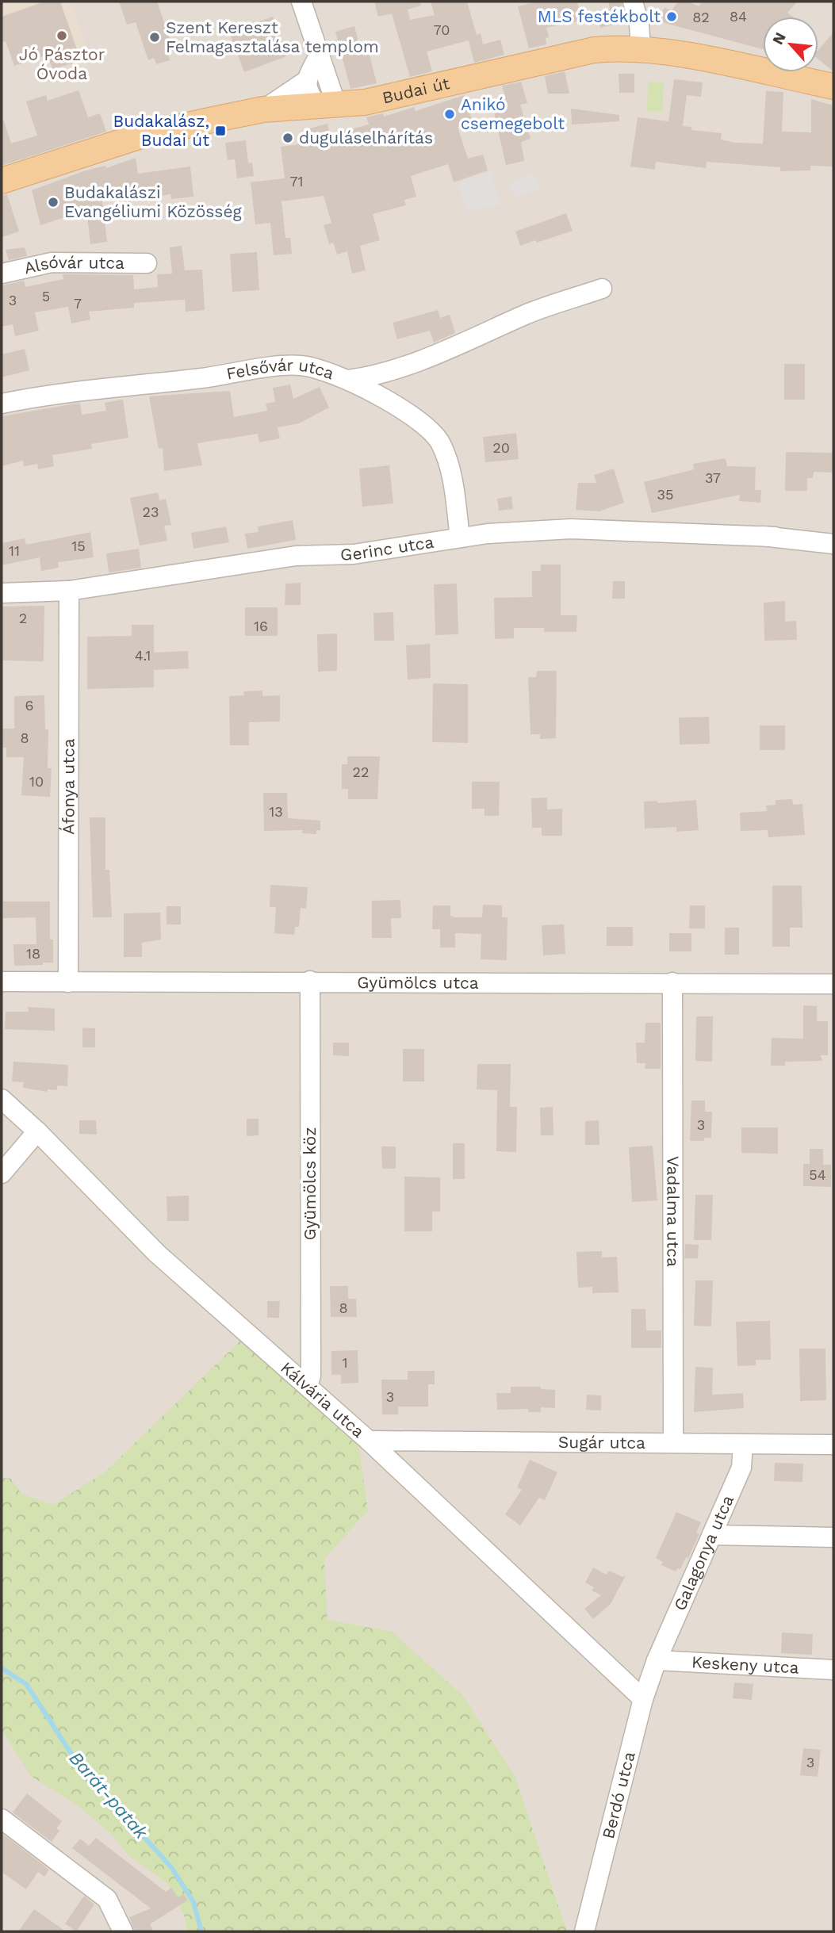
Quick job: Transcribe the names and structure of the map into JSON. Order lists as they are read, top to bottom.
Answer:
{
  "streets": {
    "main road": ["Budai út"],
    "street": [
      "Alsóvár utca",
      "Felsővár utca",
      "Gerinc utca",
      "Áfonya utca",
      "Gyümölcs utca",
      "Gyümölcs köz",
      "Vadalma utca",
      "Kálvária utca",
      "Sugár utca",
      "Galagonya utca",
      "Keskeny utca",
      "Berdó utca"
    ]
  },
  "crossings": [
    ["Felsővár utca", "Gerinc utca"],
    ["Gerinc utca", "Áfonya utca"],
    ["Áfonya utca", "Gyümölcs utca"],
    ["Gyümölcs utca", "Gyümölcs köz"],
    ["Gyümölcs utca", "Vadalma utca"],
    ["Gyümölcs köz", "Kálvária utca"],
    ["Vadalma utca", "Sugár utca"],
    ["Kálvária utca", "Sugár utca"],
    ["Kálvária utca", "Berdó utca"],
    ["Sugár utca", "Galagonya utca"],
    ["Galagonya utca", "Keskeny utca"],
    ["Galagonya utca", "Berdó utca"],
    ["Keskeny utca", "Berdó utca"]
  ],
  "water": ["Barát-patak"],
  "places": {
    "other": [
      "MLS festékbolt",
      "Jó Pásztor Óvoda",
      "Szent Kereszt Felmagasztalása templom",
      "Anikó csemegebolt",
      "duguláselhárítás",
      "Budakalászi Evangéliumi Közösség"
    ],
    "transit": ["Budakalász, Budai út"]
  },
  "house_numbers": [
    "84",
    "82",
    "70",
    "71",
    "5",
    "3",
    "7",
    "20",
    "37",
    "35",
    "23",
    "15",
    "11",
    "2",
    "16",
    "4.1",
    "6",
    "8",
    "22",
    "10",
    "13",
    "18",
    "3",
    "54",
    "8",
    "1",
    "3",
    "3"
  ],
  "north": "top left"
}
